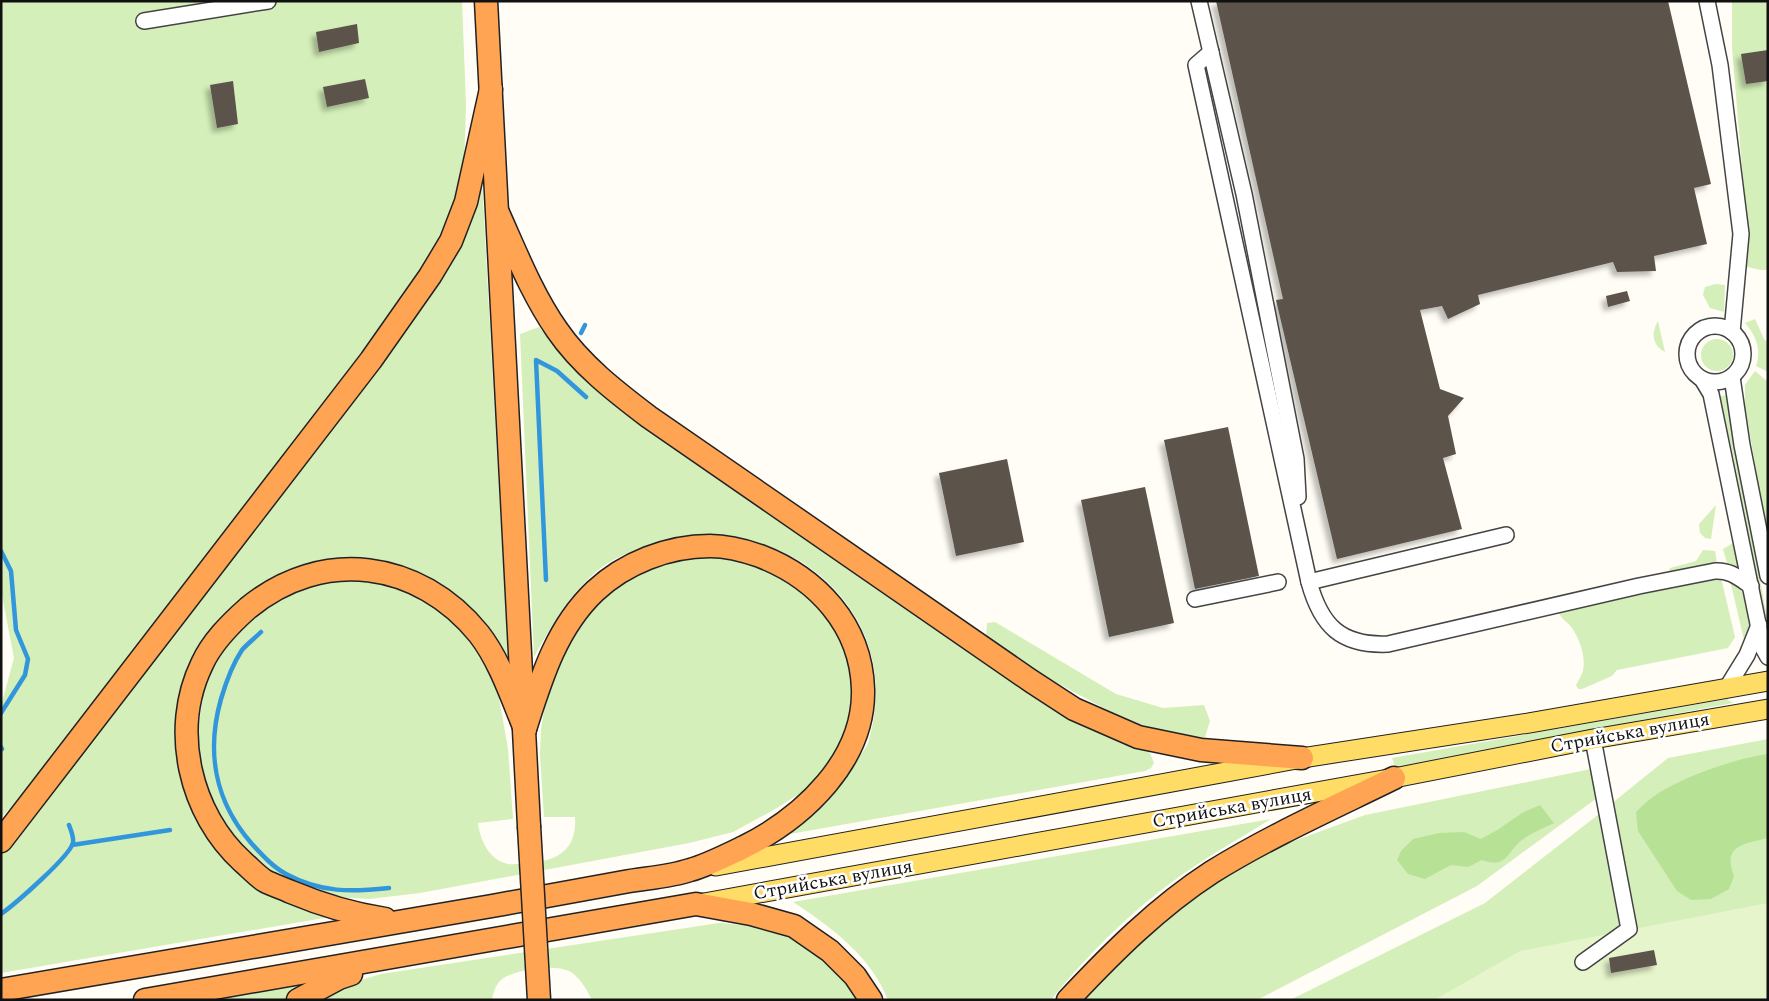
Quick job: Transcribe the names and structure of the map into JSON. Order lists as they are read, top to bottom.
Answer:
{
  "streets": {
    "main road": ["Стрийська вулиця"]
  }
}
